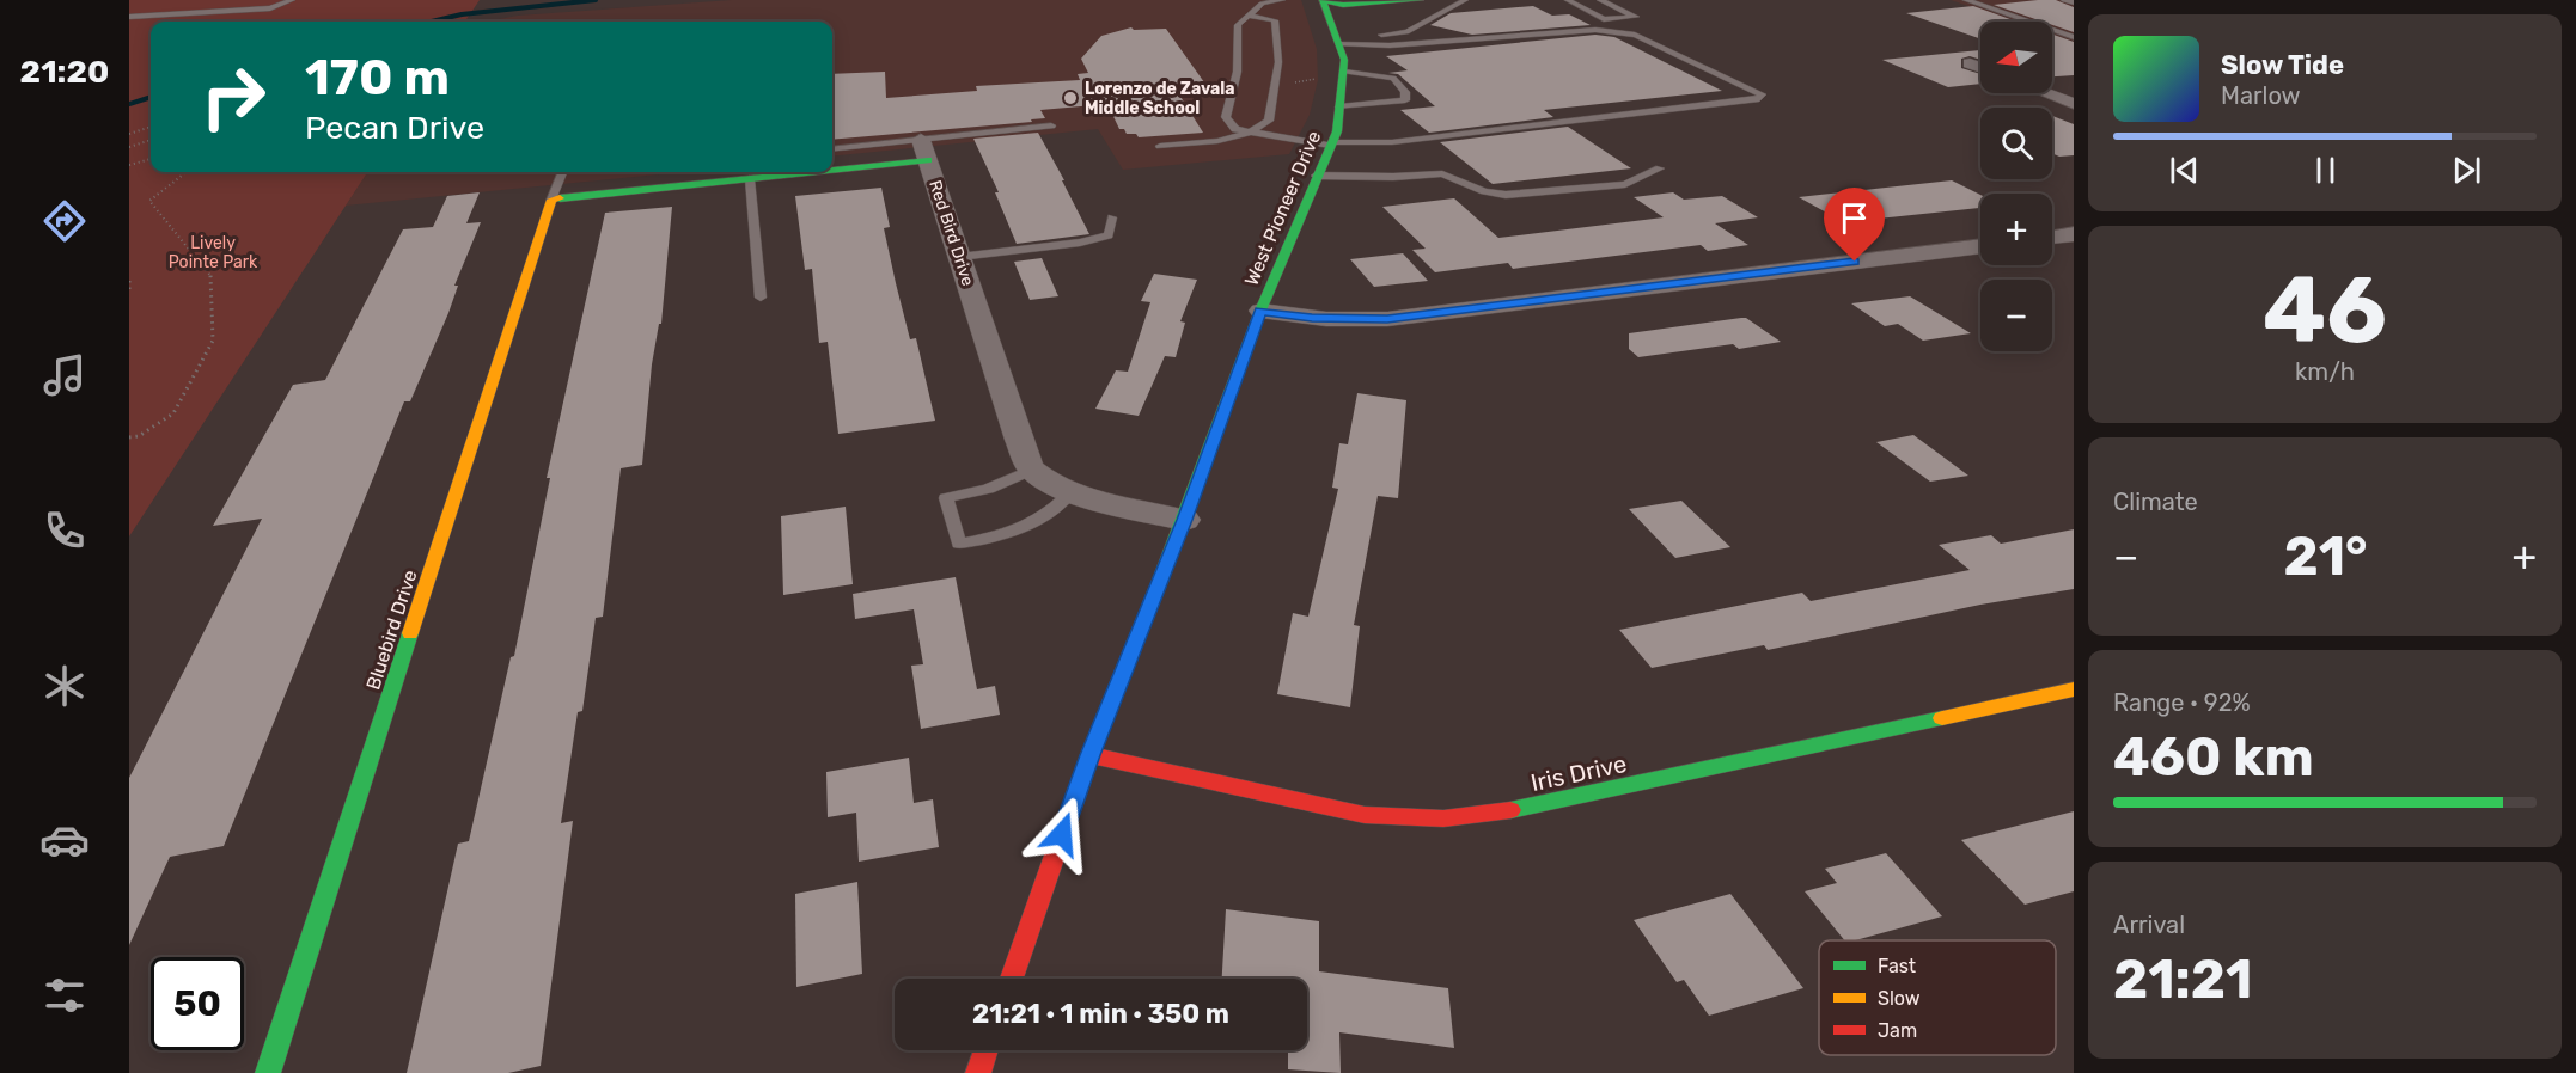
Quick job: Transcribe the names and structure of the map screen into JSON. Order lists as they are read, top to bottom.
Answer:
{
  "streets": {
    "street": [
      "West Pioneer Drive",
      "Red Bird Drive",
      "Bluebird Drive",
      "Iris Drive"
    ]
  },
  "crossings": [
    ["West Pioneer Drive", "Iris Drive"],
    ["Red Bird Drive", "Bluebird Drive"]
  ],
  "parks": ["Lively Pointe Park"],
  "places": ["Lorenzo de Zavala Middle School"],
  "legend": ["Fast", "Slow", "Jam"],
  "north": "left",
  "page": {
    "tabs": "21:20",
    "map_buttons": ["+", "−"],
    "turn": ["170 m", "Pecan Drive"],
    "song": ["Slow Tide", "Marlow"],
    "tile": [
      ["46", "km/h"],
      "Climate",
      ["Range · 92%", "460 km"],
      ["Arrival", "21:21"]
    ],
    "heat": ["−", "21°", "+"],
    "limit": "50",
    "trip": "21:21 · 1 min · 350 m"
  }
}
